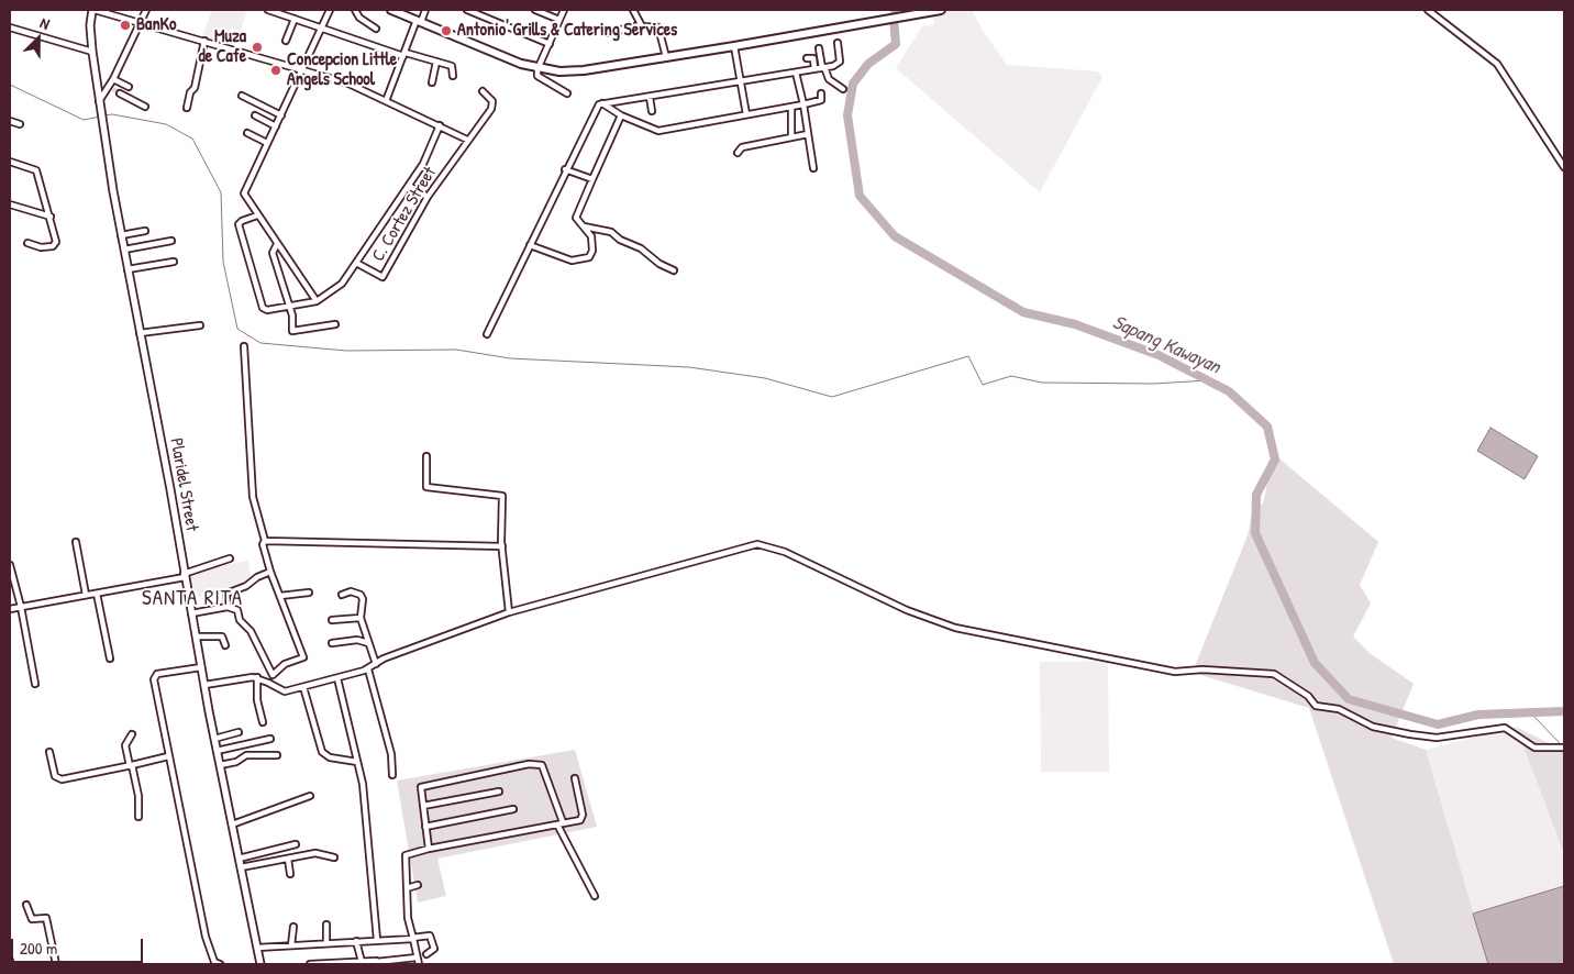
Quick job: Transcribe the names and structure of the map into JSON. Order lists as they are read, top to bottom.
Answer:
{
  "streets": {
    "street": ["C. Cortez Street", "Plaridel Street"]
  },
  "districts": ["SANTA RITA"],
  "water": ["Sapang Kawayan"],
  "places": [
    "BanKo",
    "Antonio' Grills & Catering Services",
    "Muza de Cafe",
    "Concepcion Little Angels School"
  ],
  "scale_bar": "200 m",
  "north": "top right"
}
